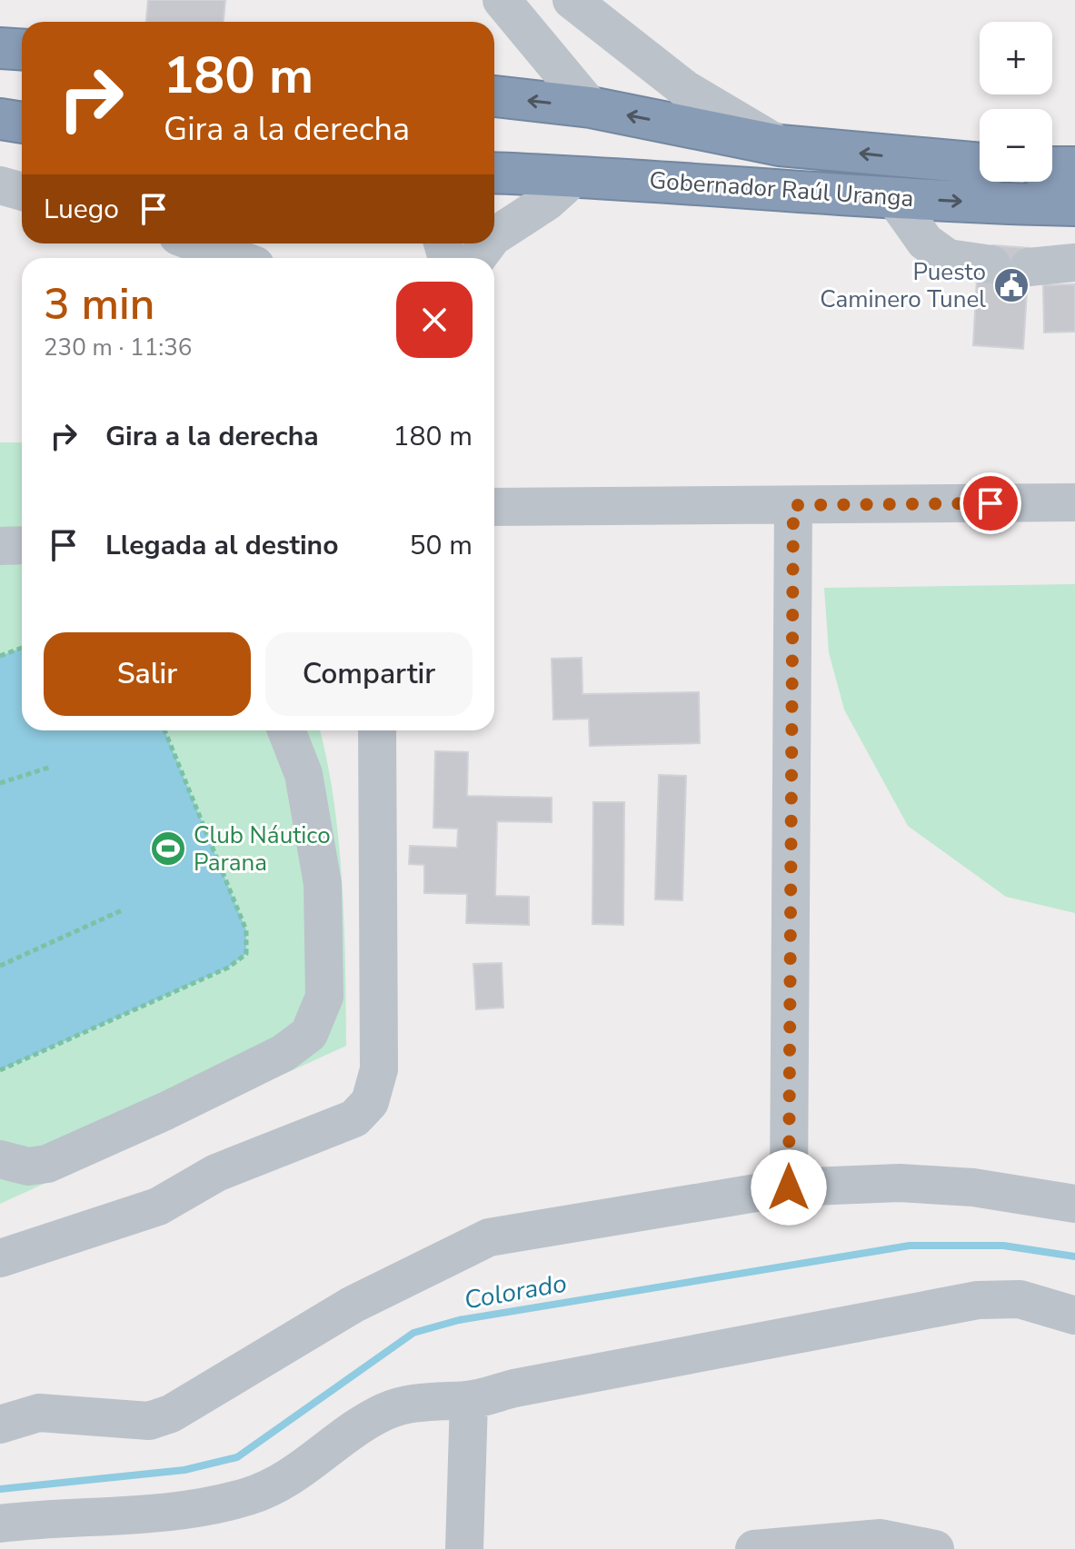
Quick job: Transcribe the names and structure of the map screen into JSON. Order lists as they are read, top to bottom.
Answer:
{
  "streets": {
    "highway": ["Gobernador Raúl Uranga"]
  },
  "water": ["Colorado"],
  "places": {
    "public building": ["Puesto Caminero Tunel"],
    "sports": ["Club Náutico Parana"]
  },
  "page": {
    "map_buttons": ["+", "−"],
    "turn": ["180 m", "Gira a la derecha"],
    "then": "Luego",
    "heading": ["3 min", "230 m · 11:36"],
    "list": [
      {
        "name": "Gira a la derecha",
        "value": "180 m"
      },
      {
        "name": "Llegada al destino",
        "value": "50 m"
      }
    ],
    "buttons": ["Salir", "Compartir"]
  }
}
